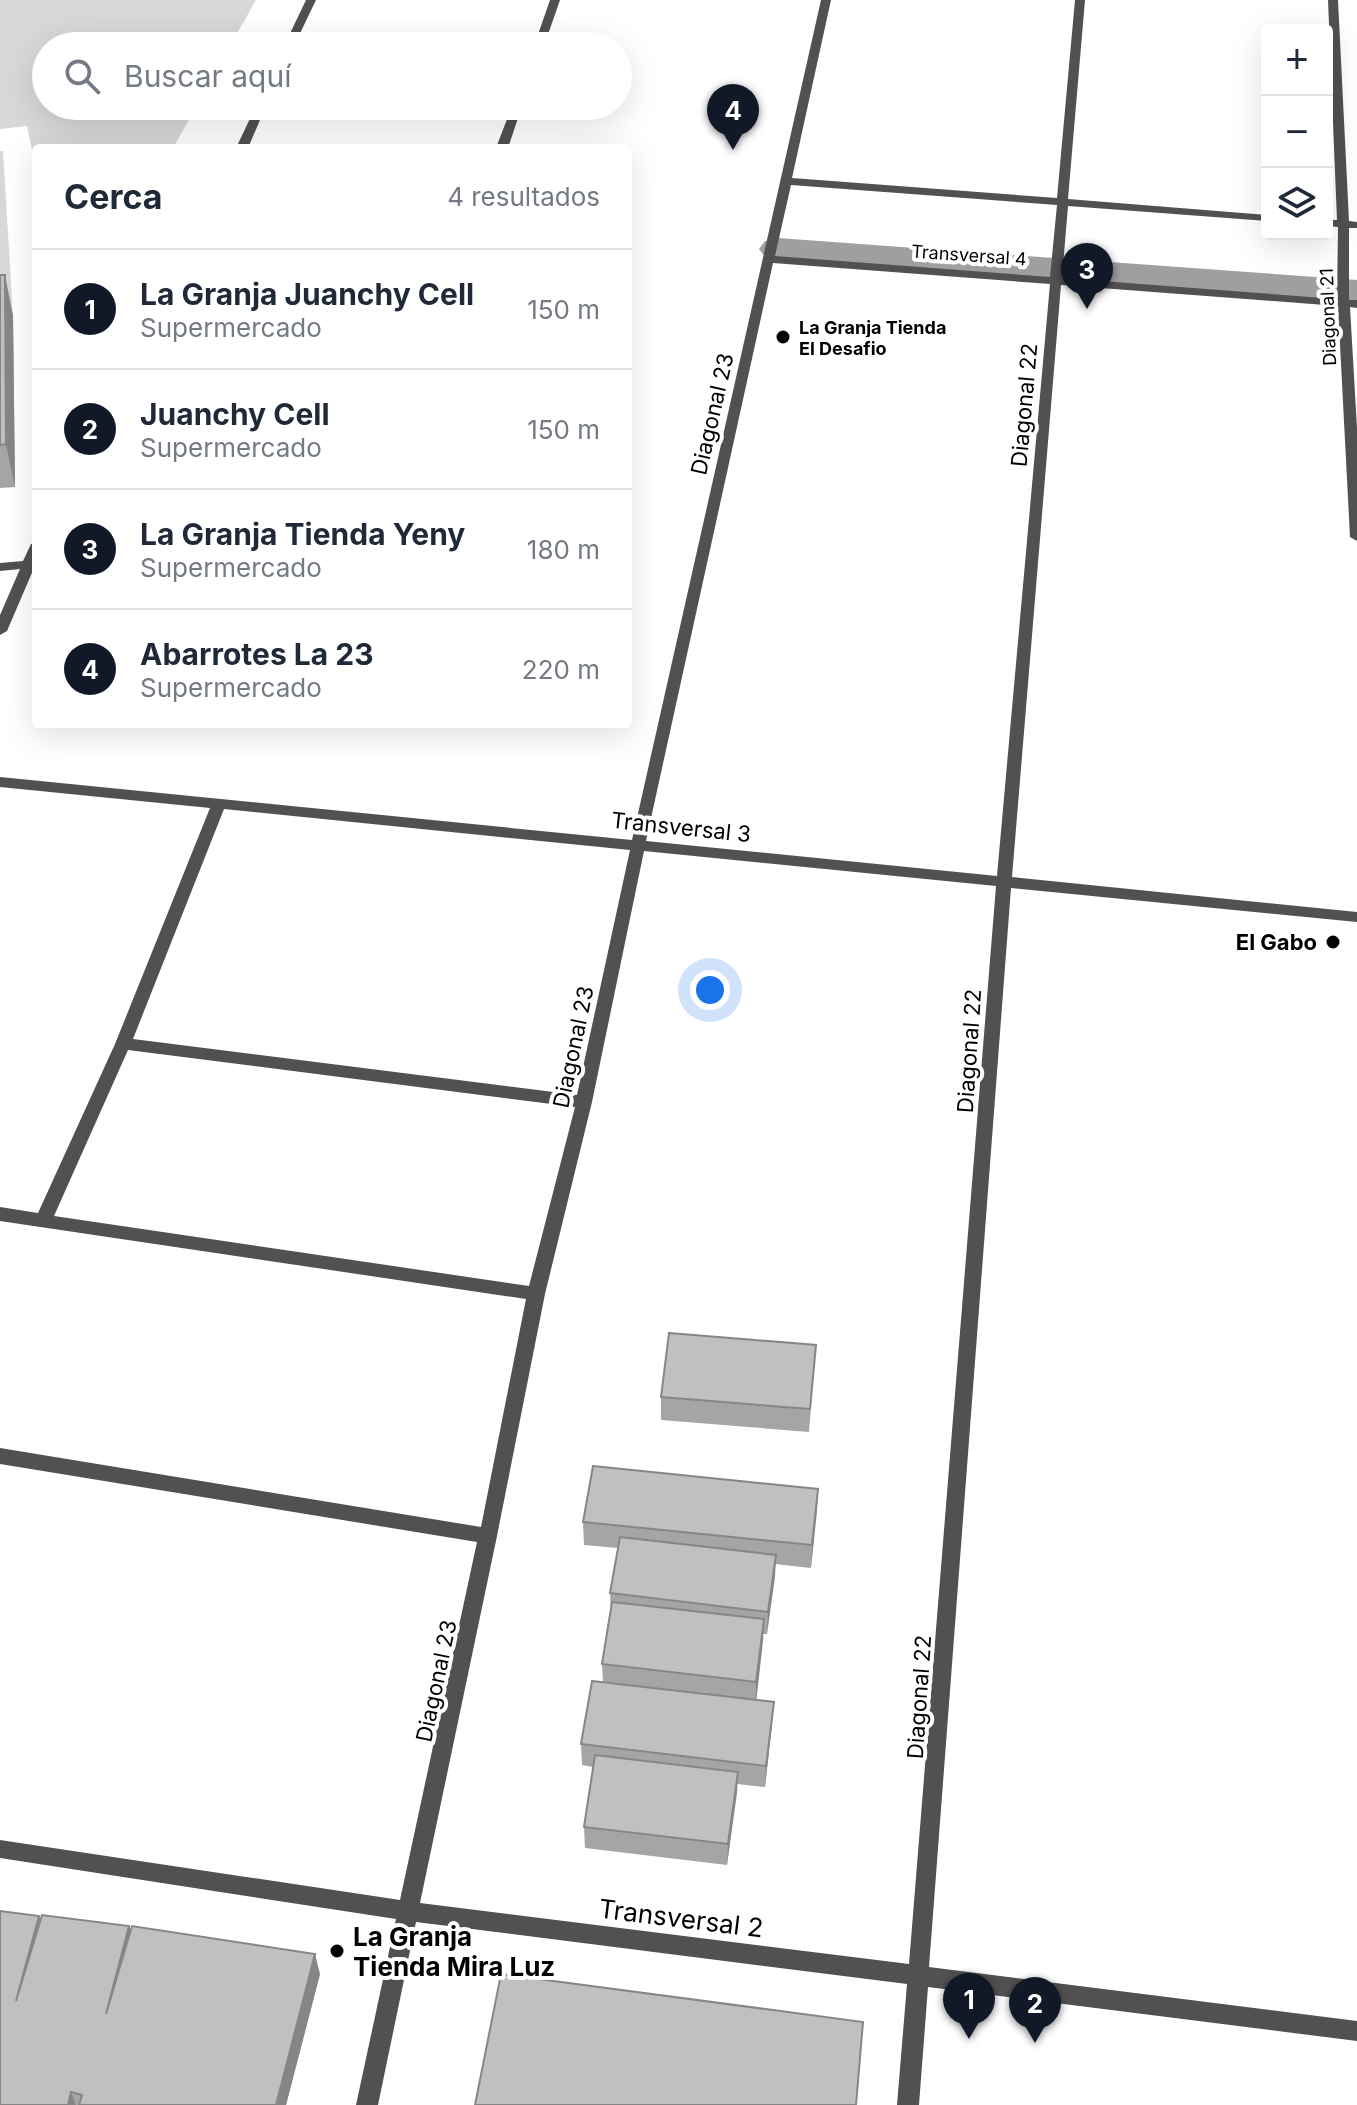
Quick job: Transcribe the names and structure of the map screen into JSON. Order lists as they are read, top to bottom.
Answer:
{
  "streets": {
    "street": [
      "Transversal 4",
      "Diagonal 21",
      "Diagonal 22",
      "Diagonal 23",
      "Transversal 3",
      "Transversal 2"
    ]
  },
  "crossings": [
    ["Transversal 4", "Diagonal 21"],
    ["Transversal 4", "Diagonal 22"],
    ["Transversal 4", "Diagonal 23"],
    ["Diagonal 22", "Transversal 3"],
    ["Diagonal 22", "Transversal 2"],
    ["Diagonal 23", "Transversal 3"],
    ["Diagonal 23", "Transversal 2"]
  ],
  "places": ["La Granja Tienda El Desafio", "El Gabo", "La Granja Tienda Mira Luz"],
  "page": {
    "map_buttons": ["+", "−"],
    "search": "Buscar aquí",
    "pins": [
      "4",
      "3",
      "1",
      "2"
    ],
    "heading": ["Cerca", "4 resultados"],
    "list": [
      {
        "mark": "1",
        "name": "La Granja Juanchy Cell",
        "note": "Supermercado",
        "value": "150 m"
      },
      {
        "mark": "2",
        "name": "Juanchy Cell",
        "note": "Supermercado",
        "value": "150 m"
      },
      {
        "mark": "3",
        "name": "La Granja Tienda Yeny",
        "note": "Supermercado",
        "value": "180 m"
      },
      {
        "mark": "4",
        "name": "Abarrotes La 23",
        "note": "Supermercado",
        "value": "220 m"
      }
    ]
  }
}
